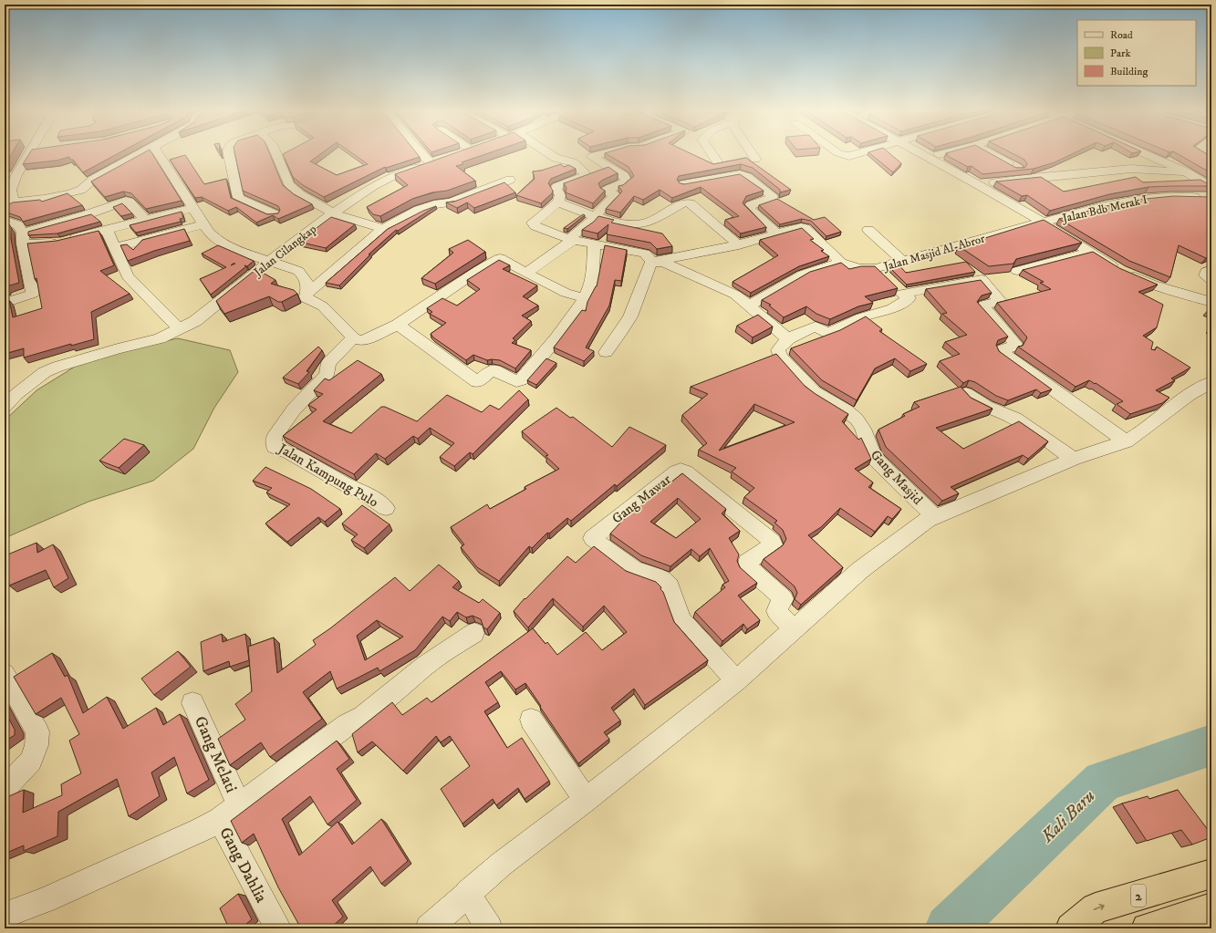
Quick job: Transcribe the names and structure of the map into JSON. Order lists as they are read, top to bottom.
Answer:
{
  "streets": {
    "highway": ["2"],
    "street": [
      "Jalan Bdb Merak I",
      "Jalan Cilangkap",
      "Jalan Masjid Al-Abror",
      "Jalan Kampung Pulo",
      "Gang Masjid",
      "Gang Mawar",
      "Gang Melati",
      "Gang Dahlia"
    ]
  },
  "crossings": [
    ["Jalan Bdb Merak I", "Jalan Masjid Al-Abror"],
    ["Gang Melati", "Gang Dahlia"]
  ],
  "water": ["Kali Baru"],
  "legend": ["Road", "Park", "Building"]
}
